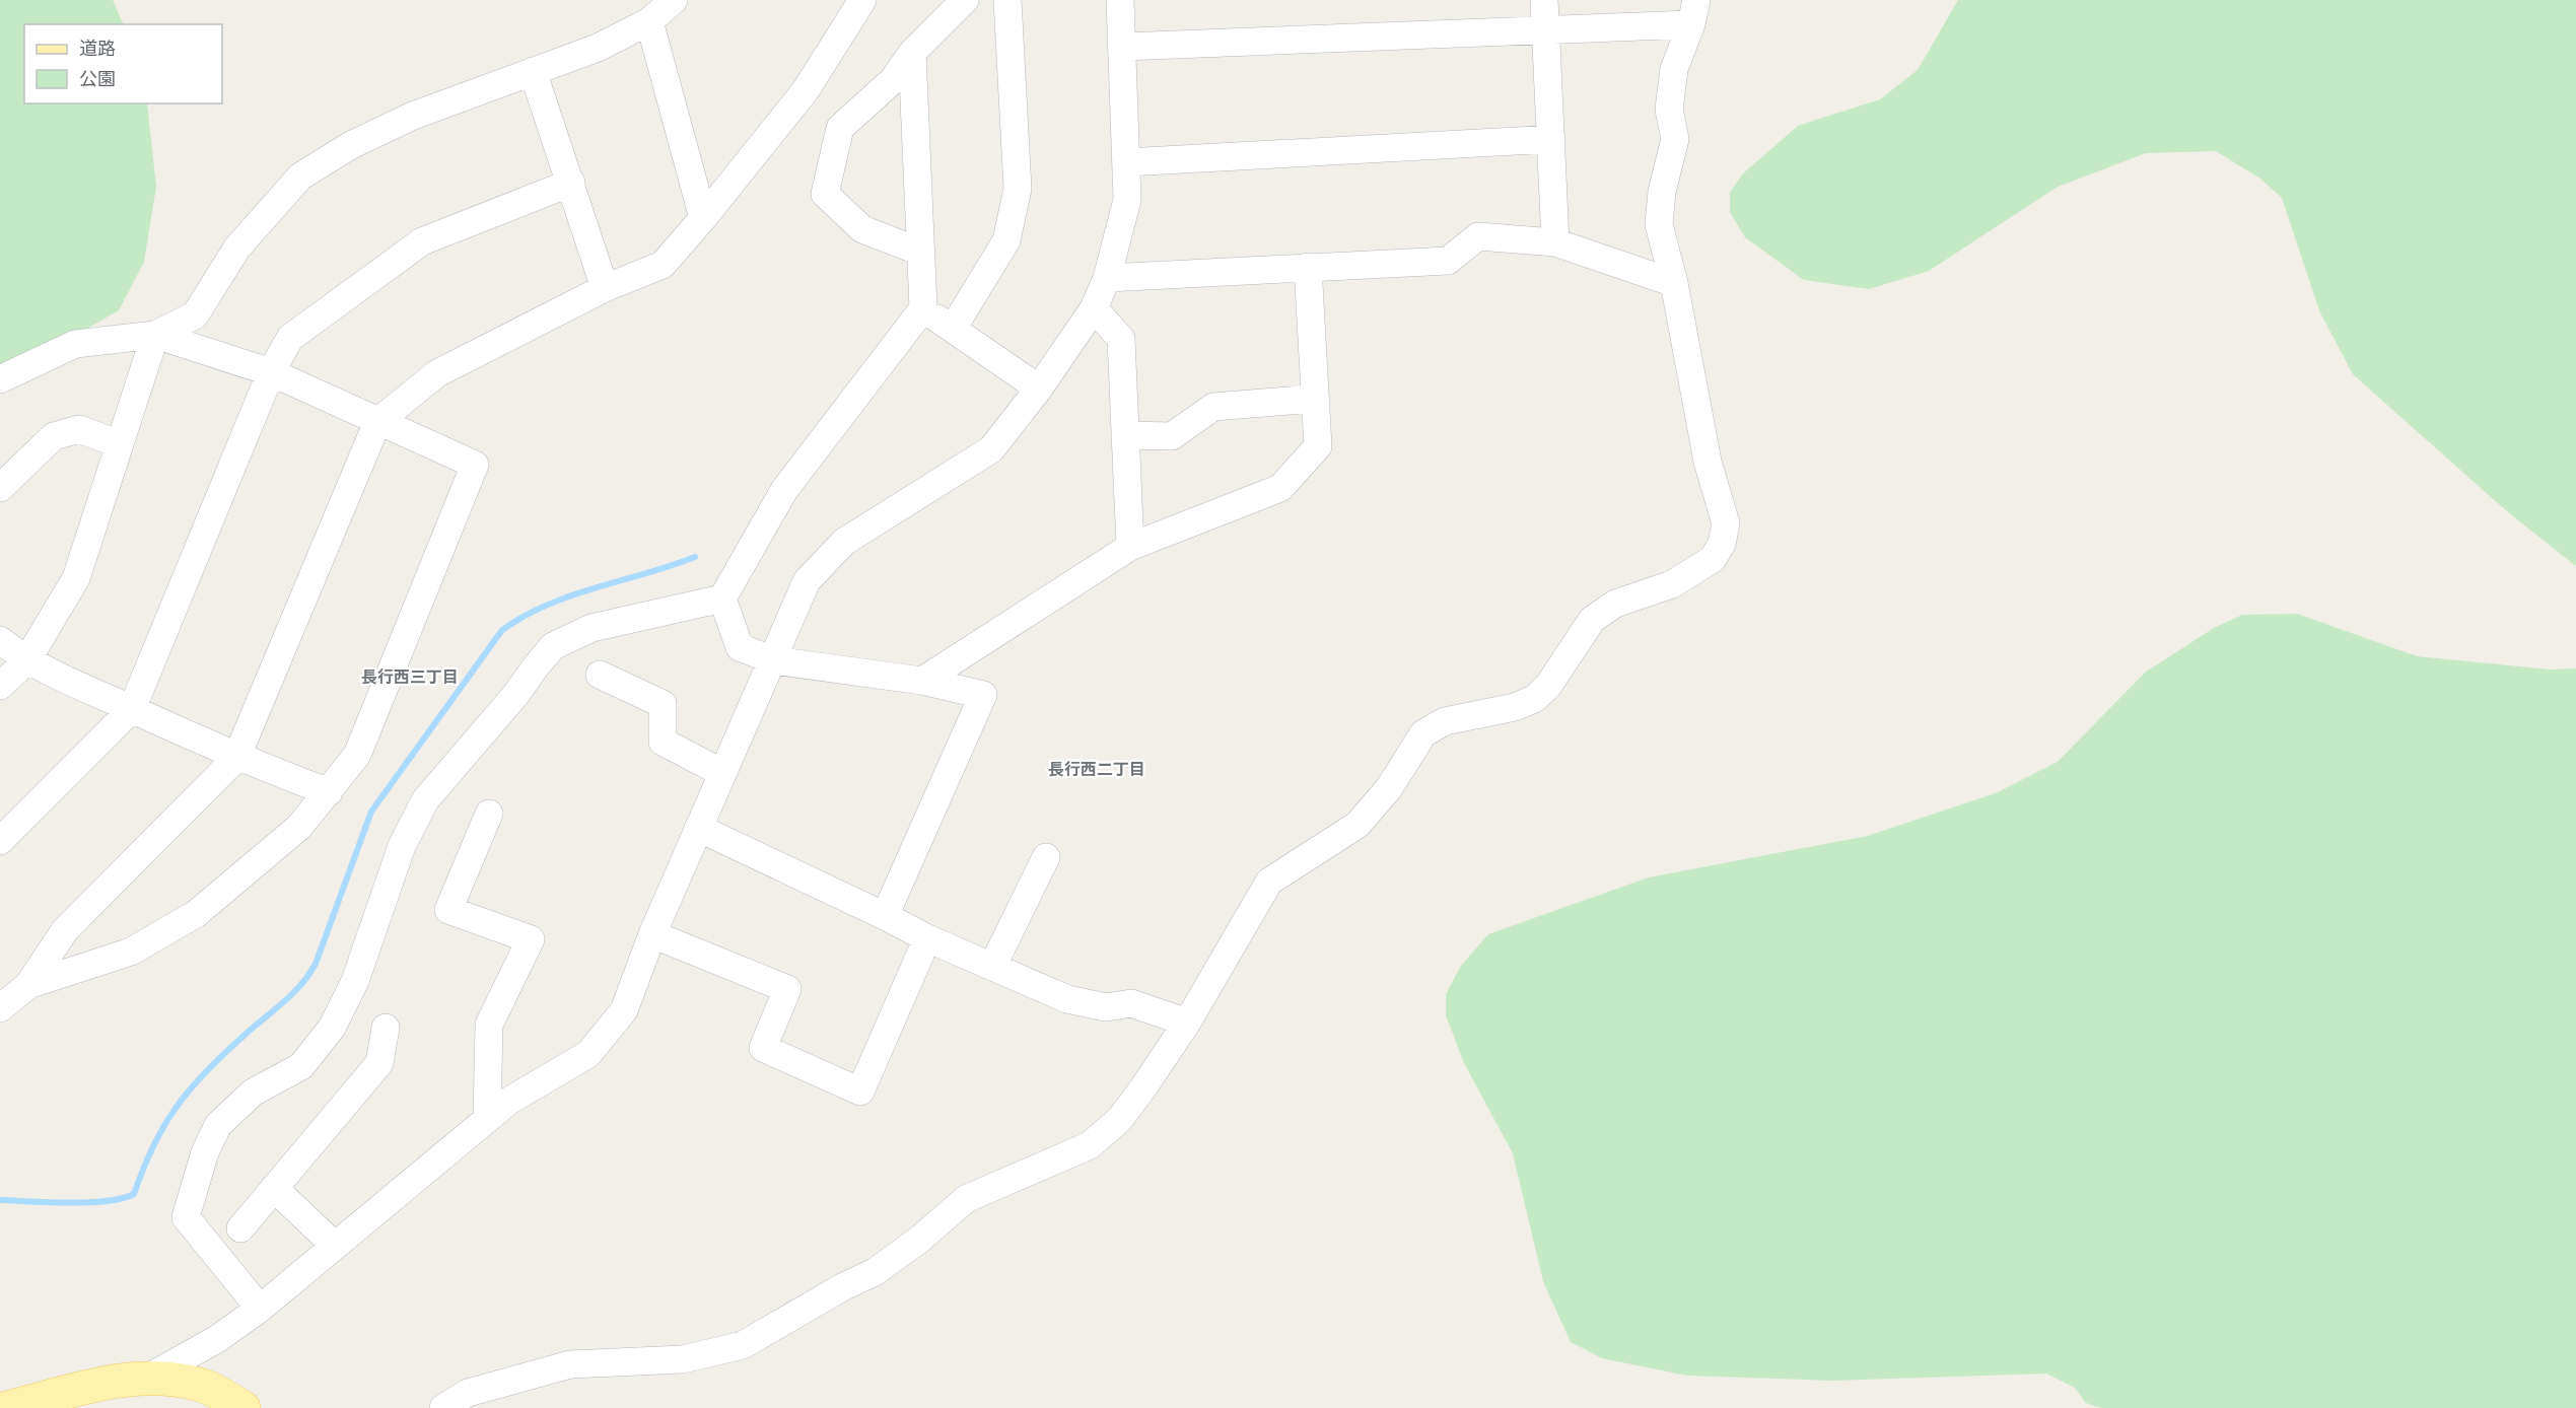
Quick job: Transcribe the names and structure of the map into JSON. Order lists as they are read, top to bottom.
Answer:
{
  "districts": ["長行西三丁目", "長行西二丁目"],
  "legend": ["道路", "公園"]
}
